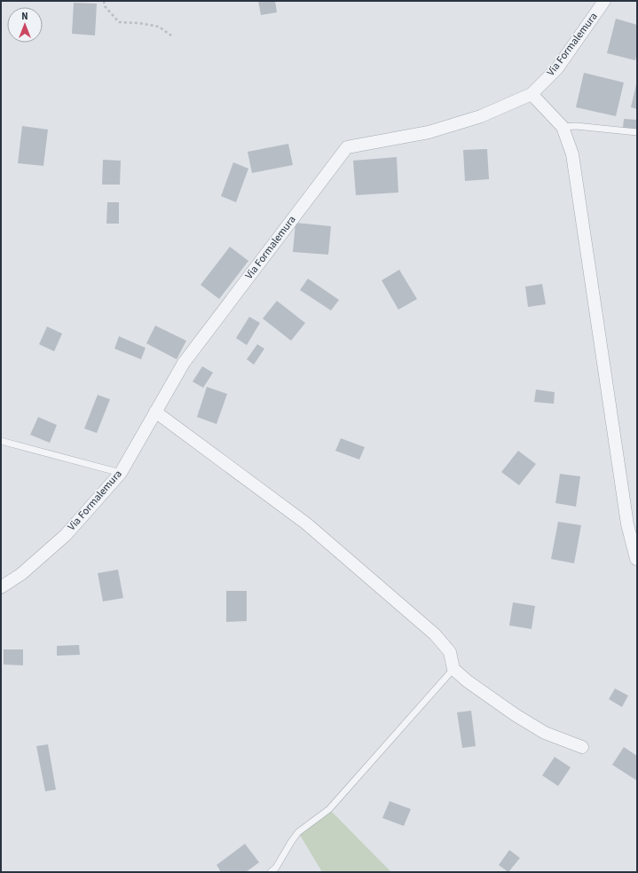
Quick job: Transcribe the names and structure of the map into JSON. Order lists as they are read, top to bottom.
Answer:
{
  "streets": {
    "street": ["Via Formalemura"]
  },
  "north": "top"
}
